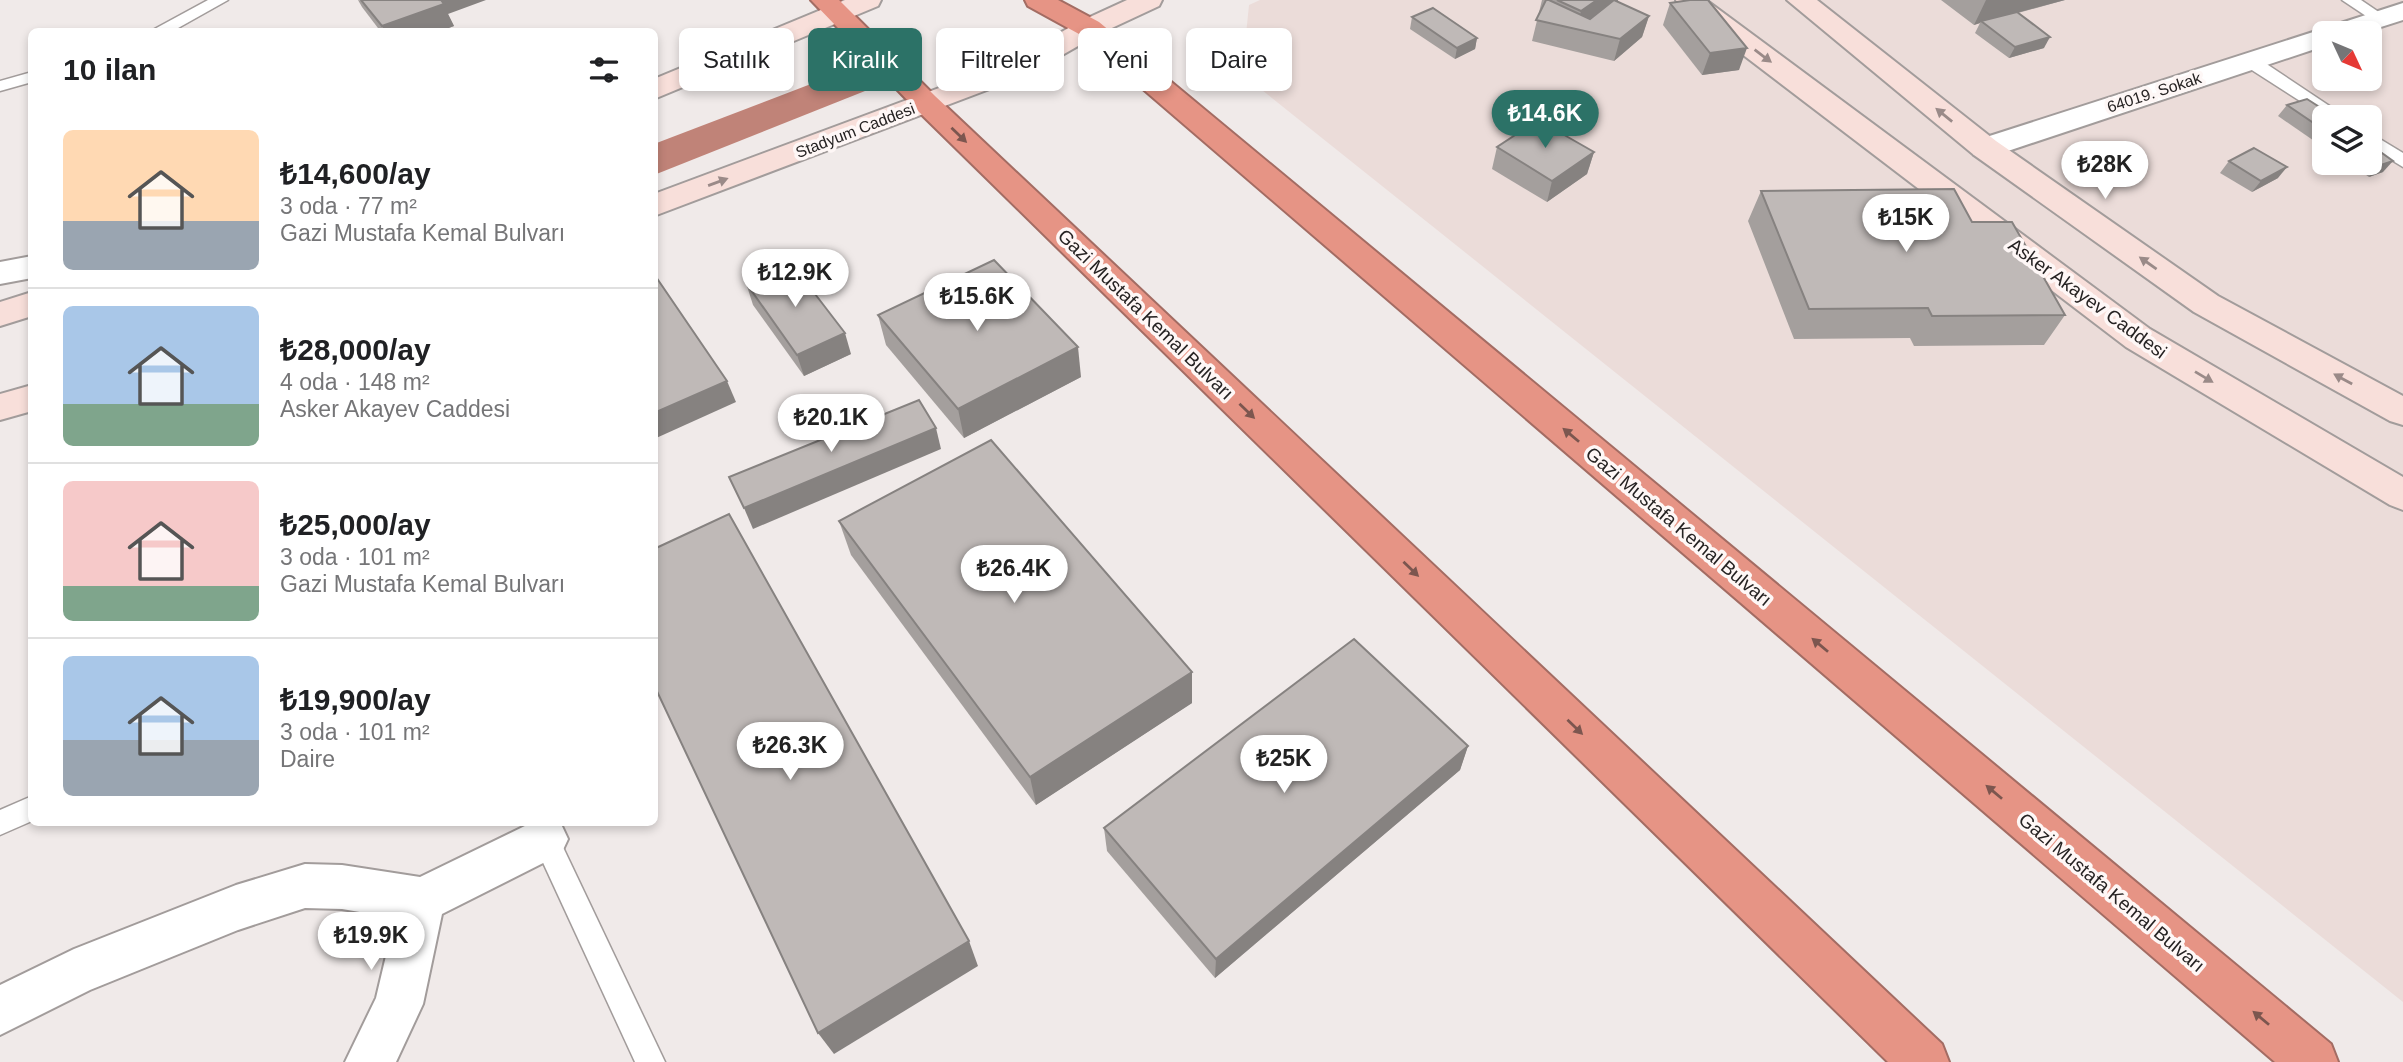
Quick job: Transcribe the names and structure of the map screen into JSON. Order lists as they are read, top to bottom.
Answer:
{
  "streets": {
    "highway": ["Gazi Mustafa Kemal Bulvarı"],
    "street": ["64019. Sokak", "Stadyum Caddesi", "Asker Akayev Caddesi"]
  },
  "crossings": [
    ["Stadyum Caddesi", "Gazi Mustafa Kemal Bulvarı"]
  ],
  "north": "bottom right",
  "page": {
    "chip": [
      "Satılık",
      "Kiralık",
      "Filtreler",
      "Yeni",
      "Daire"
    ],
    "heading": "10 ilan",
    "price": [
      "₺14.6K",
      "₺28K",
      "₺15K",
      "₺12.9K",
      "₺15.6K",
      "₺20.1K",
      "₺26.4K",
      "₺26.3K",
      "₺25K",
      "₺19.9K"
    ],
    "list": [
      {
        "name": "₺14,600/ay",
        "note": "3 oda · 77 m² · Gazi Mustafa Kemal Bulvarı"
      },
      {
        "name": "₺28,000/ay",
        "note": "4 oda · 148 m² · Asker Akayev Caddesi"
      },
      {
        "name": "₺25,000/ay",
        "note": "3 oda · 101 m² · Gazi Mustafa Kemal Bulvarı"
      },
      {
        "name": "₺19,900/ay",
        "note": "3 oda · 101 m² · Daire"
      }
    ]
  }
}
